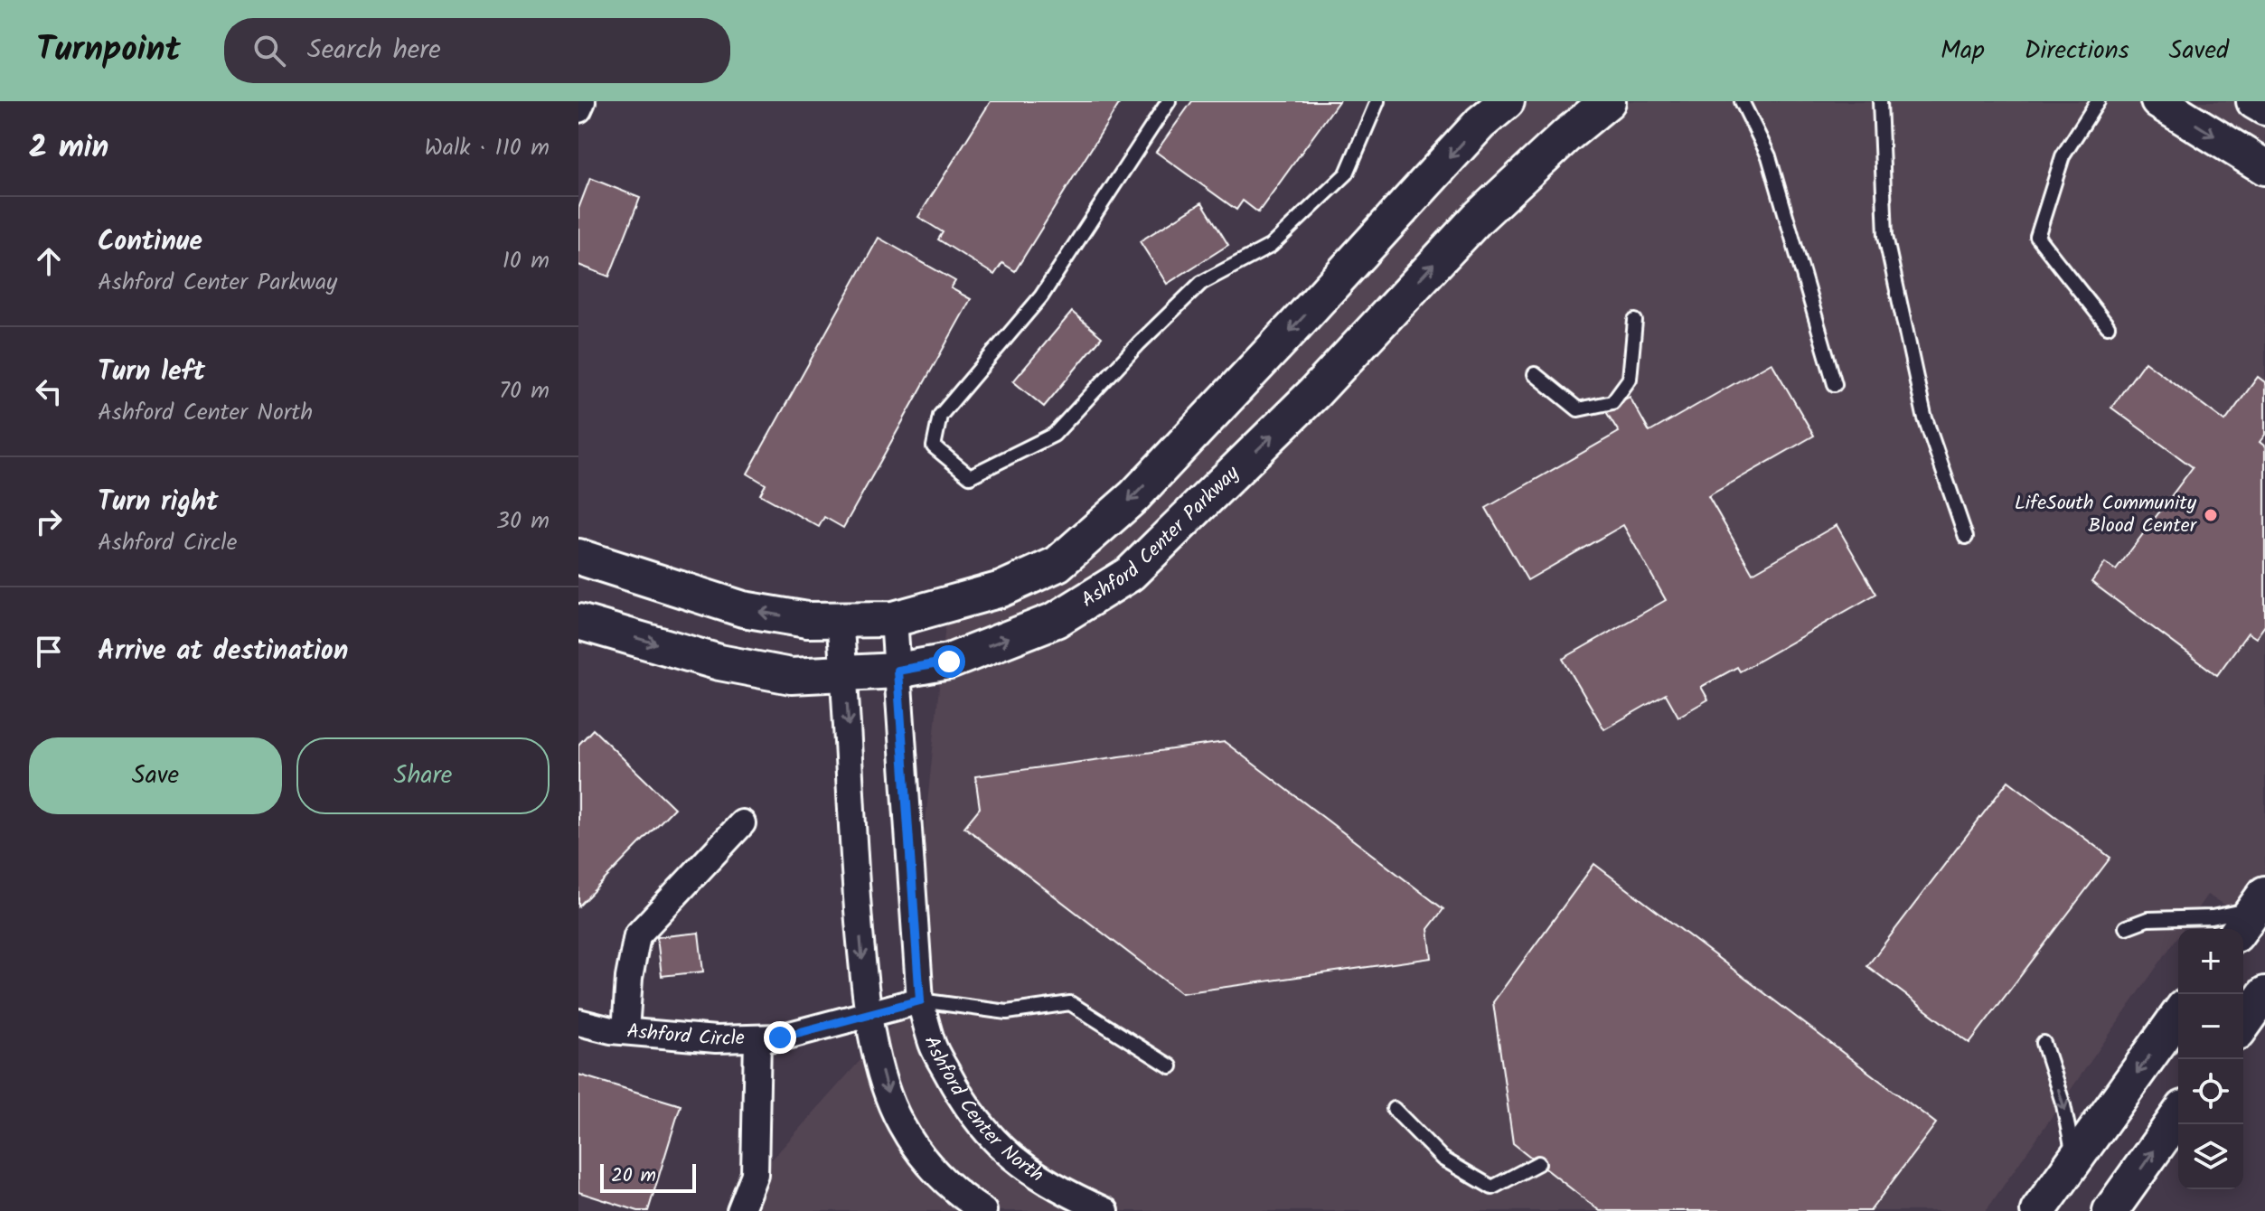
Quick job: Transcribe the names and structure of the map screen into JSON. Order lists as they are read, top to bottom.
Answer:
{
  "streets": {
    "street": ["Ashford Center Parkway", "Ashford Circle", "Ashford Center North"]
  },
  "crossings": [
    ["Ashford Center Parkway", "Ashford Center North"],
    ["Ashford Circle", "Ashford Center North"]
  ],
  "places": ["LifeSouth Community Blood Center"],
  "scale_bar": "20 m",
  "page": {
    "header": "Turnpoint",
    "search": "Search here",
    "nav": ["Map", "Directions", "Saved"],
    "heading": ["2 min", "Walk · 110 m"],
    "list": [
      ["Continue", "Ashford Center Parkway", "10 m"],
      ["Turn left", "Ashford Center North", "70 m"],
      ["Turn right", "Ashford Circle", "30 m"],
      "Arrive at destination"
    ],
    "buttons": ["Save", "Share"],
    "map_buttons": ["+", "−"],
    "scale": "20 m"
  }
}
